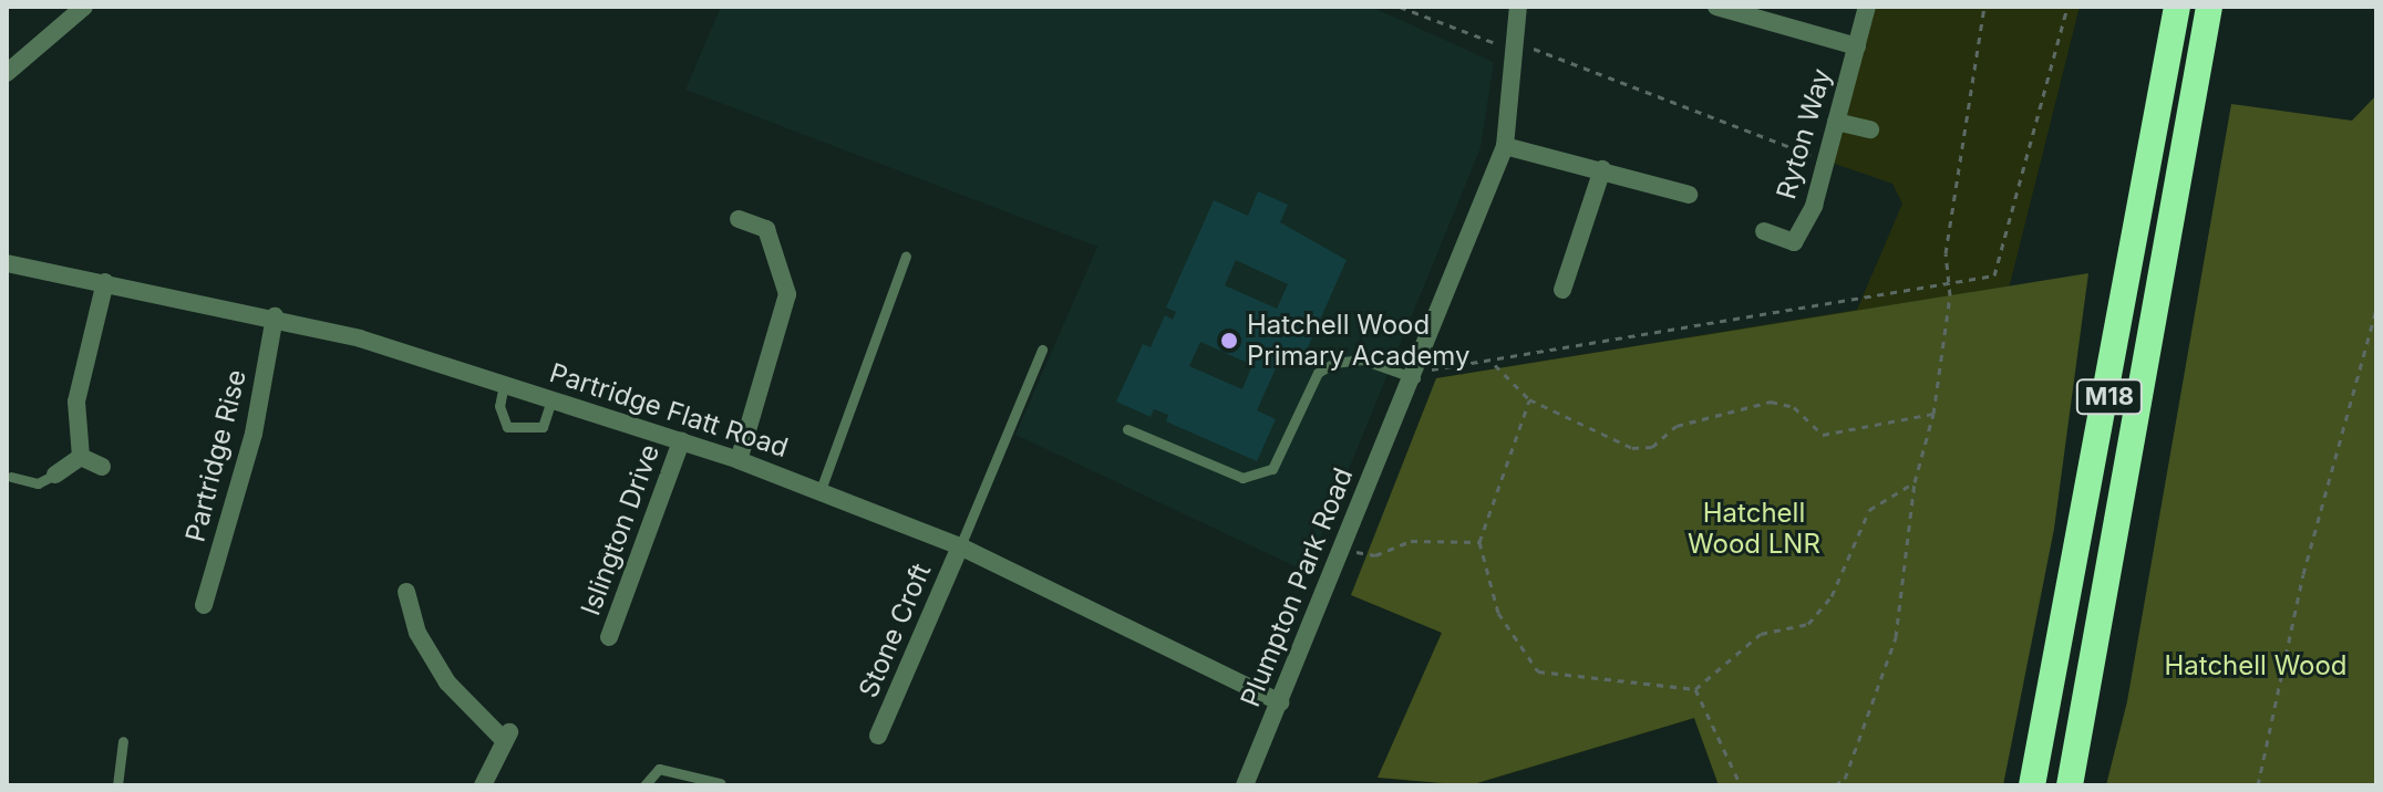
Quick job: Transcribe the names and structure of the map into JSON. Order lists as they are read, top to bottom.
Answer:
{
  "streets": {
    "highway": ["M18"],
    "street": [
      "Ryton Way",
      "Partridge Flatt Road",
      "Partridge Rise",
      "Islington Drive",
      "Plumpton Park Road",
      "Stone Croft"
    ]
  },
  "crossings": [
    ["Partridge Flatt Road", "Partridge Rise"],
    ["Partridge Flatt Road", "Islington Drive"],
    ["Partridge Flatt Road", "Plumpton Park Road"],
    ["Partridge Flatt Road", "Stone Croft"]
  ],
  "parks": ["Hatchell Wood LNR", "Hatchell Wood"],
  "places": ["Hatchell Wood Primary Academy"]
}
